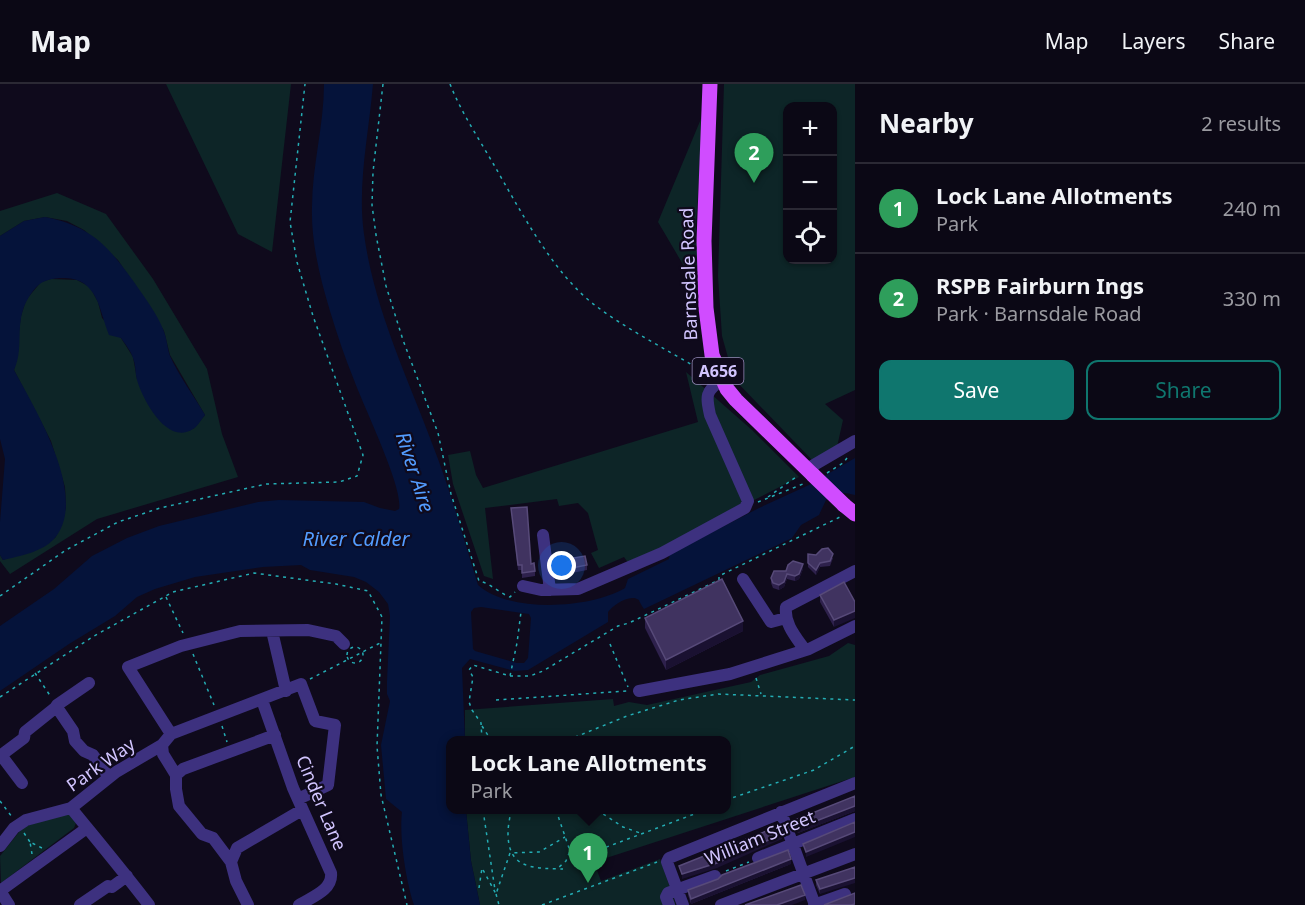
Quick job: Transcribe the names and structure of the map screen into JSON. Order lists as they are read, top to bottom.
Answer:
{
  "streets": {
    "main road": ["Barnsdale Road", "A656"],
    "street": ["Park Way", "Cinder Lane", "William Street"]
  },
  "water": ["River Aire", "River Calder"],
  "page": {
    "header": "Map",
    "nav": ["Map", "Layers", "Share"],
    "heading": ["Nearby", "2 results"],
    "map_buttons": ["+", "−"],
    "pins": ["2", "1"],
    "list": [
      {
        "mark": "1",
        "name": "Lock Lane Allotments",
        "note": "Park",
        "value": "240 m"
      },
      {
        "mark": "2",
        "name": "RSPB Fairburn Ings",
        "note": "Park · Barnsdale Road",
        "value": "330 m"
      }
    ],
    "buttons": ["Save", "Share"],
    "popup": ["Lock Lane Allotments", "Park"]
  }
}
